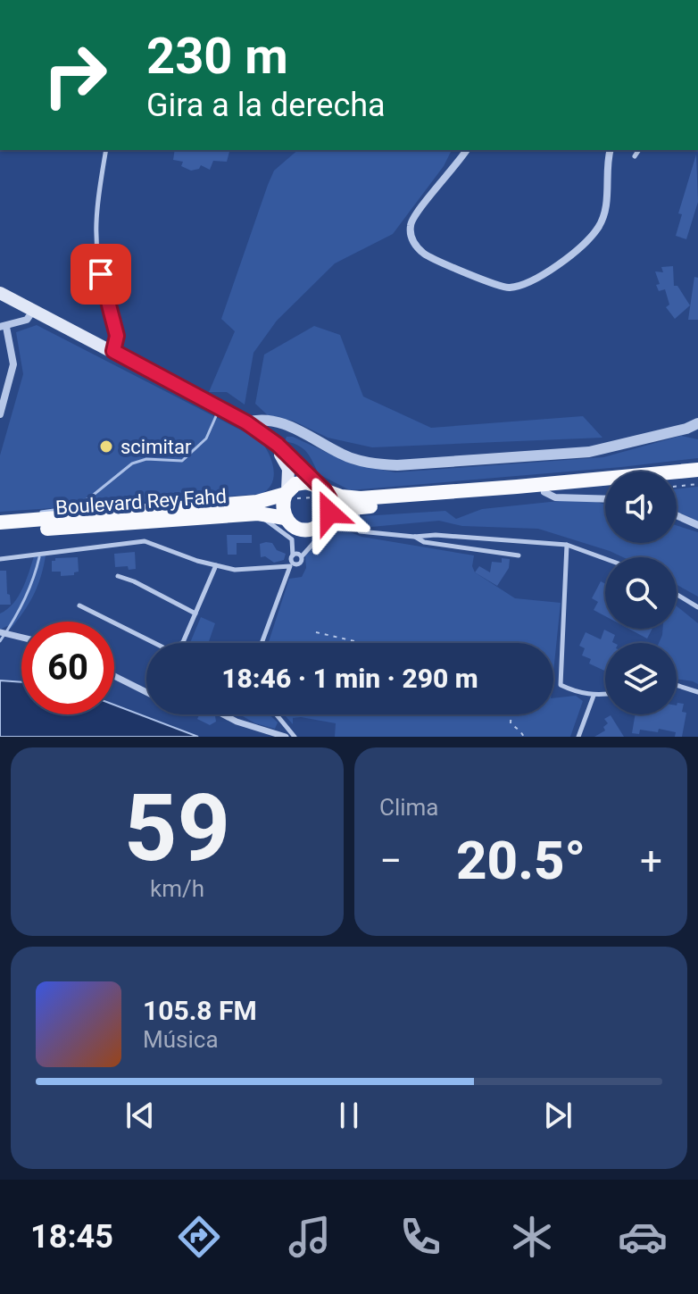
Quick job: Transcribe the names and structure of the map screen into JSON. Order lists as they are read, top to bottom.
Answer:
{
  "streets": {
    "main road": ["Boulevard Rey Fahd"]
  },
  "places": ["scimitar"],
  "page": {
    "turn": ["230 m", "Gira a la derecha"],
    "limit": "60",
    "trip": "18:46 · 1 min · 290 m",
    "tile": [
      ["59", "km/h"],
      "Clima"
    ],
    "heat": ["−", "20.5°", "+"],
    "song": ["105.8 FM", "Música"],
    "tabs": "18:45"
  }
}
